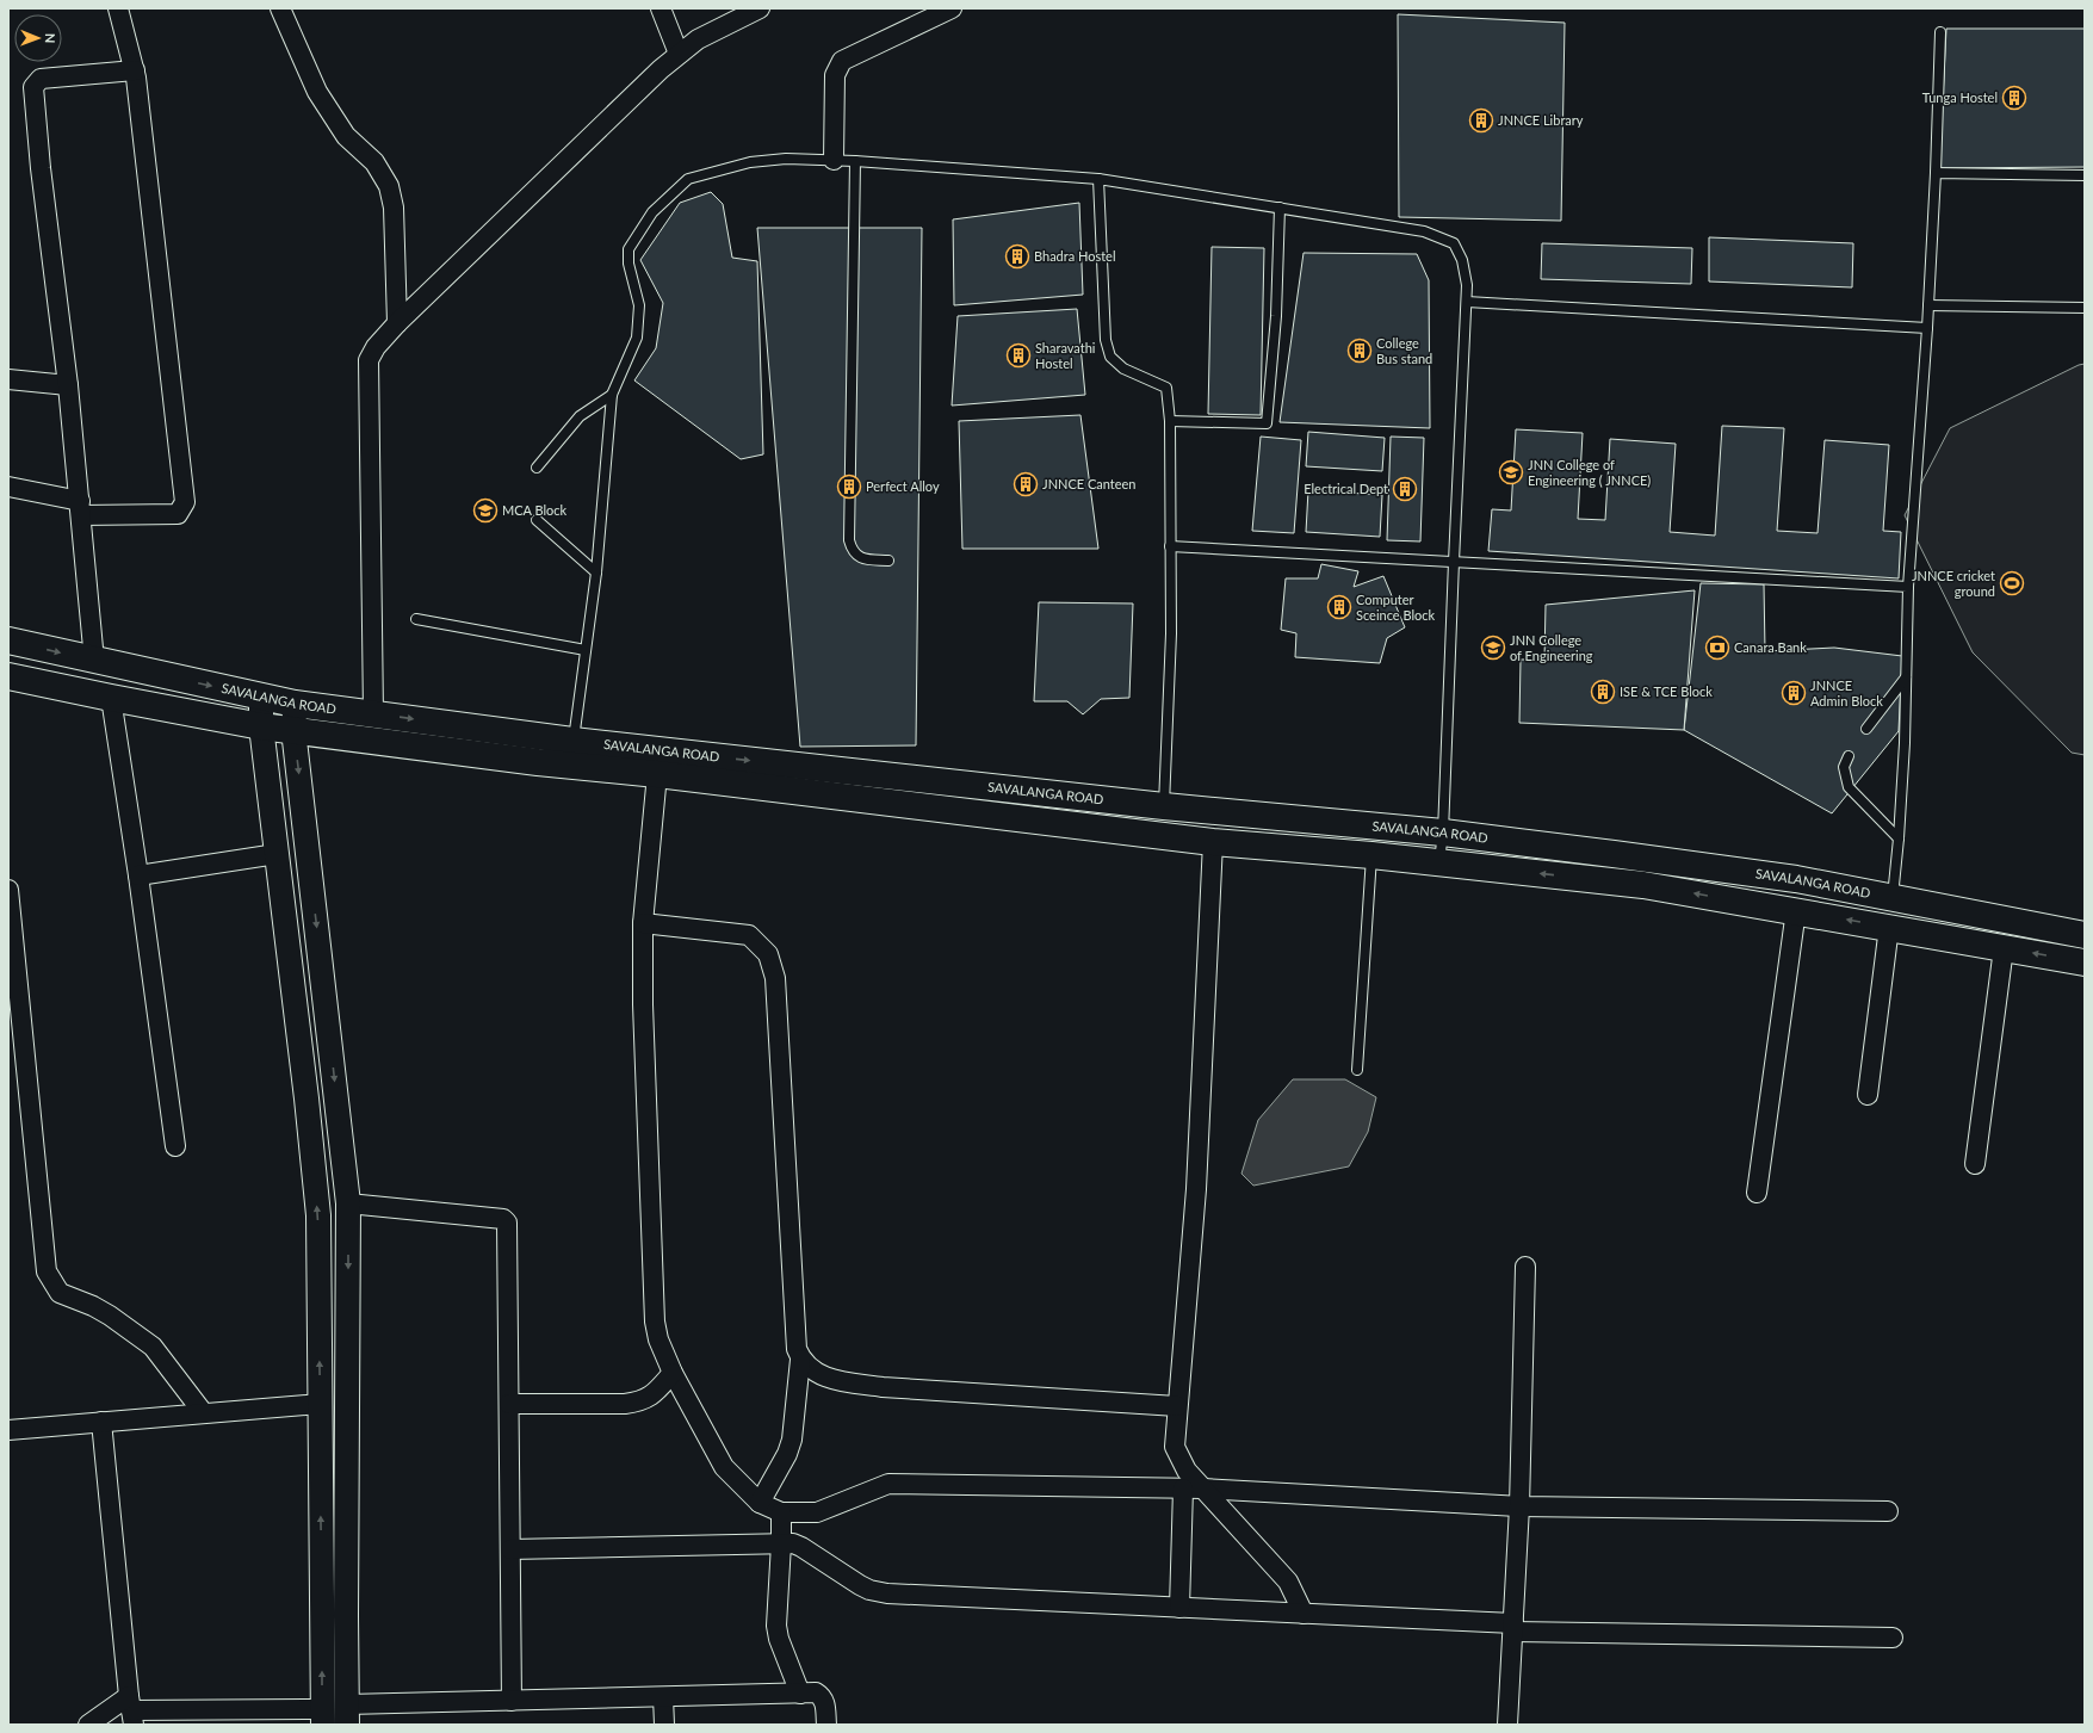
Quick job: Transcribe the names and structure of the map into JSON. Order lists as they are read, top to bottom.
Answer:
{
  "streets": {
    "main road": ["SAVALANGA ROAD"]
  },
  "places": {
    "building": [
      "Tunga Hostel",
      "JNNCE Library",
      "Bhadra Hostel",
      "College Bus stand",
      "Sharavathi Hostel",
      "JNNCE Canteen",
      "Perfect Alloy",
      "Electrical Dept",
      "Computer Sceince Block",
      "ISE & TCE Block",
      "JNNCE Admin Block"
    ],
    "school or university": ["JNN College of Engineering ( JNNCE)", "MCA Block", "JNN College of Engineering"],
    "sports": ["JNNCE cricket ground"],
    "bank": ["Canara Bank"]
  },
  "north": "right"
}
